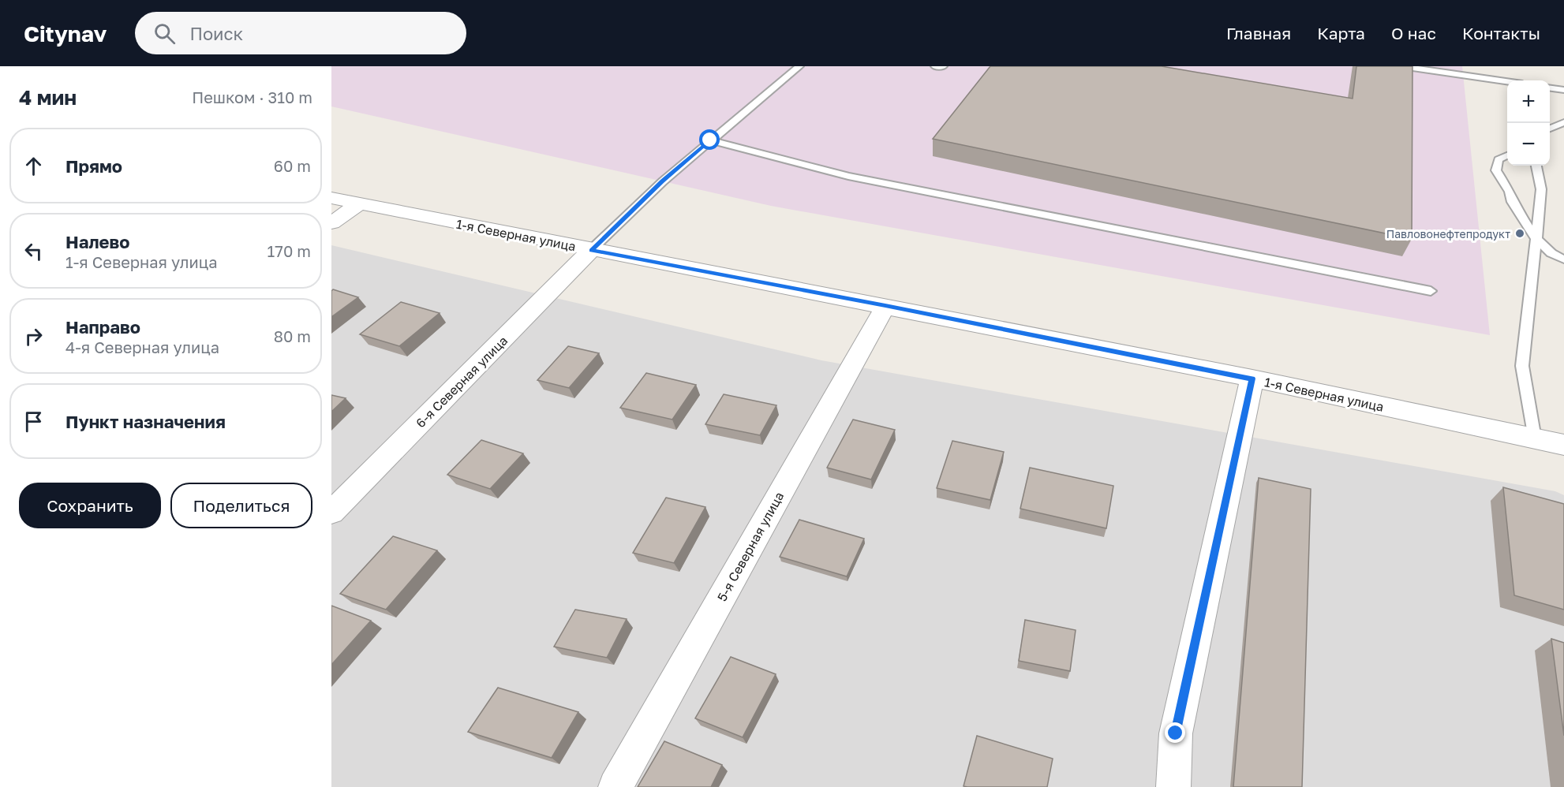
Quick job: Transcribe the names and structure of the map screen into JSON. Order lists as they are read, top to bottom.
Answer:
{
  "streets": {
    "street": ["1-я Северная улица", "6-я Северная улица", "5-я Северная улица"]
  },
  "crossings": [
    ["1-я Северная улица", "6-я Северная улица"],
    ["1-я Северная улица", "5-я Северная улица"]
  ],
  "places": ["Павловонефтепродукт"],
  "page": {
    "header": "Citynav",
    "search": "Поиск",
    "nav": [
      "Главная",
      "Карта",
      "О нас",
      "Контакты"
    ],
    "heading": ["4 мин", "Пешком · 310 m"],
    "map_buttons": ["+", "−"],
    "list": [
      ["Прямо", "60 m"],
      ["Налево", "1-я Северная улица", "170 m"],
      ["Направо", "4-я Северная улица", "80 m"],
      "Пункт назначения"
    ],
    "buttons": ["Сохранить", "Поделиться"]
  }
}
